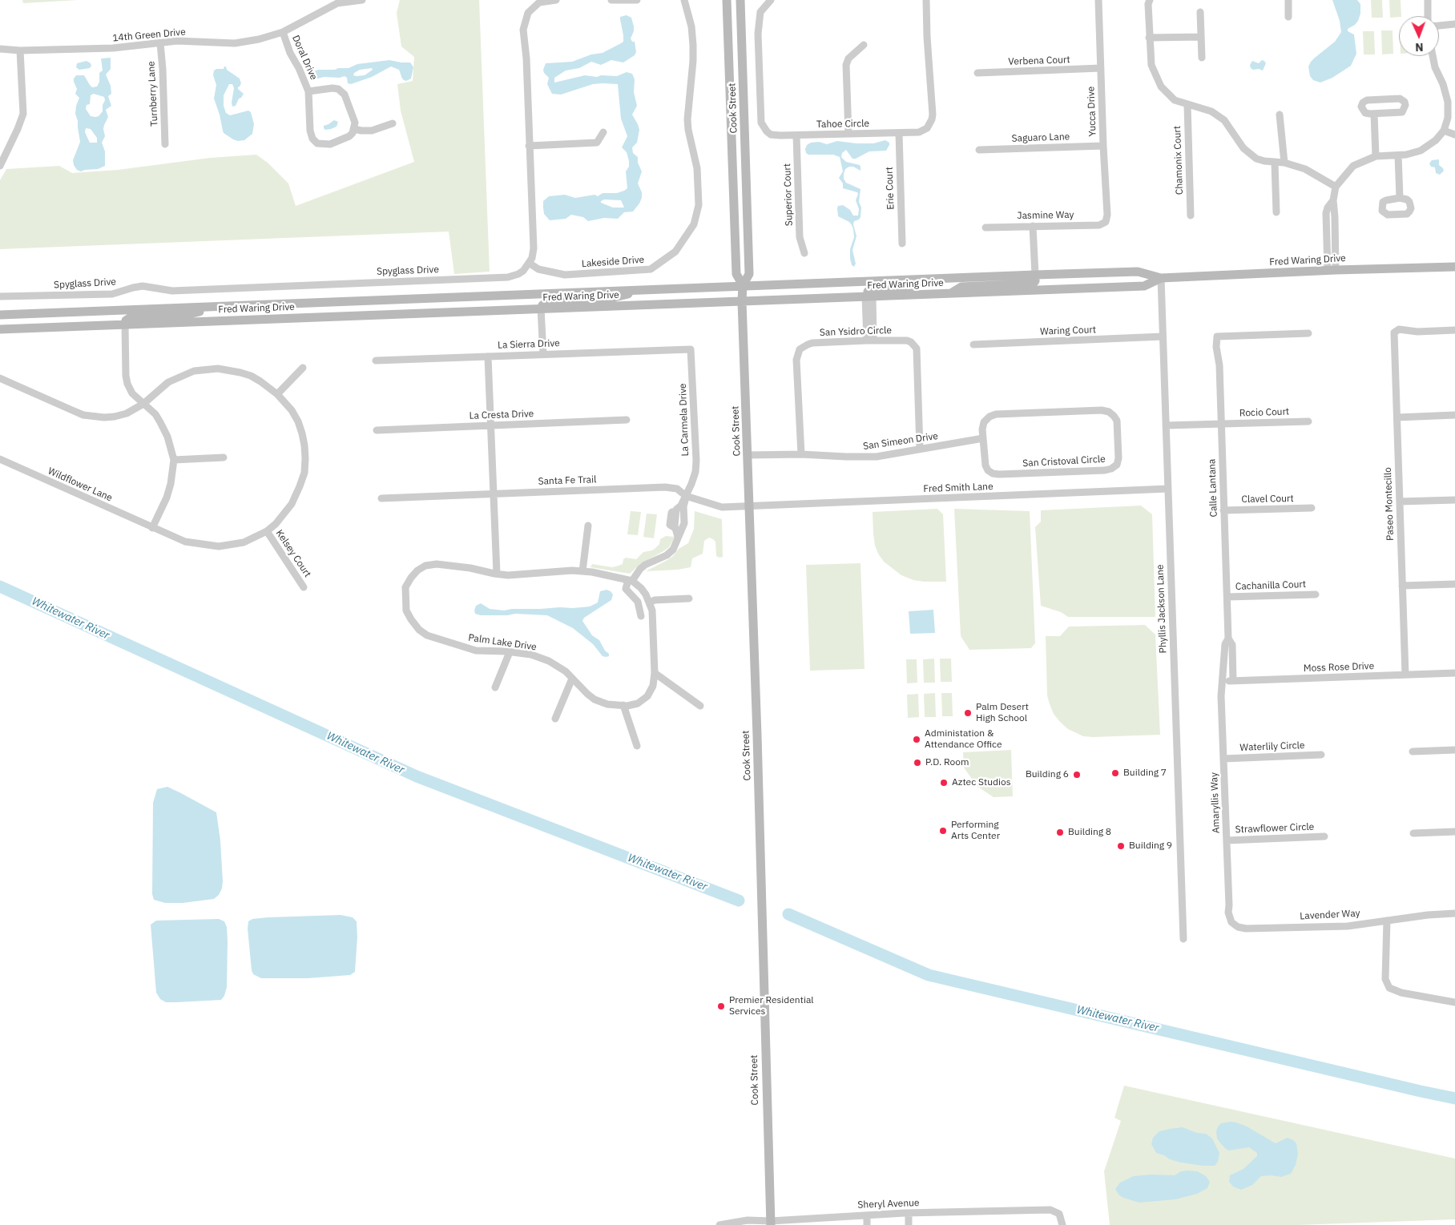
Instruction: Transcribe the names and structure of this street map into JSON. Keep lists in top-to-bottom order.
{
  "streets": {
    "main road": ["Cook Street", "Fred Waring Drive"],
    "street": [
      "14th Green Drive",
      "Doral Drive",
      "Verbena Court",
      "Turnberry Lane",
      "Yucca Drive",
      "Tahoe Circle",
      "Saguaro Lane",
      "Chamonix Court",
      "Erie Court",
      "Superior Court",
      "Jasmine Way",
      "Lakeside Drive",
      "Spyglass Drive",
      "Waring Court",
      "San Ysidro Circle",
      "La Sierra Drive",
      "Rocio Court",
      "La Cresta Drive",
      "La Carmela Drive",
      "San Simeon Drive",
      "San Cristoval Circle",
      "Santa Fe Trail",
      "Wildflower Lane",
      "Fred Smith Lane",
      "Calle Lantana",
      "Clavel Court",
      "Paseo Montecillo",
      "Kelsey Court",
      "Cachanilla Court",
      "Phyllis Jackson Lane",
      "Palm Lake Drive",
      "Moss Rose Drive",
      "Waterlily Circle",
      "Amaryllis Way",
      "Strawflower Circle",
      "Lavender Way",
      "Sheryl Avenue"
    ]
  },
  "crossings": [
    ["14th Green Drive", "Doral Drive"],
    ["14th Green Drive", "Turnberry Lane"],
    ["Verbena Court", "Yucca Drive"],
    ["Cook Street", "Fred Waring Drive"],
    ["Cook Street", "San Simeon Drive"],
    ["Cook Street", "Santa Fe Trail"],
    ["Cook Street", "Fred Smith Lane"],
    ["Cook Street", "Sheryl Avenue"],
    ["Yucca Drive", "Saguaro Lane"],
    ["Yucca Drive", "Jasmine Way"],
    ["Tahoe Circle", "Erie Court"],
    ["Tahoe Circle", "Superior Court"],
    ["Fred Waring Drive", "Phyllis Jackson Lane"],
    ["Lakeside Drive", "Spyglass Drive"],
    ["Waring Court", "Phyllis Jackson Lane"],
    ["San Ysidro Circle", "San Simeon Drive"],
    ["La Sierra Drive", "La Carmela Drive"],
    ["Rocio Court", "Calle Lantana"],
    ["Rocio Court", "Phyllis Jackson Lane"],
    ["La Carmela Drive", "Santa Fe Trail"],
    ["La Carmela Drive", "Palm Lake Drive"],
    ["San Simeon Drive", "San Cristoval Circle"],
    ["Santa Fe Trail", "Fred Smith Lane"],
    ["Wildflower Lane", "Kelsey Court"],
    ["Fred Smith Lane", "Phyllis Jackson Lane"],
    ["Calle Lantana", "Clavel Court"],
    ["Calle Lantana", "Cachanilla Court"],
    ["Calle Lantana", "Moss Rose Drive"],
    ["Calle Lantana", "Amaryllis Way"],
    ["Paseo Montecillo", "Moss Rose Drive"],
    ["Moss Rose Drive", "Amaryllis Way"],
    ["Waterlily Circle", "Amaryllis Way"],
    ["Amaryllis Way", "Strawflower Circle"],
    ["Amaryllis Way", "Lavender Way"]
  ],
  "water": ["Whitewater River"],
  "places": [
    "Palm Desert High School",
    "Administation & Attendance Office",
    "P.D. Room",
    "Building 7",
    "Building 6",
    "Aztec Studios",
    "Performing Arts Center",
    "Building 8",
    "Building 9",
    "Premier Residential Services"
  ],
  "north": "bottom"
}
